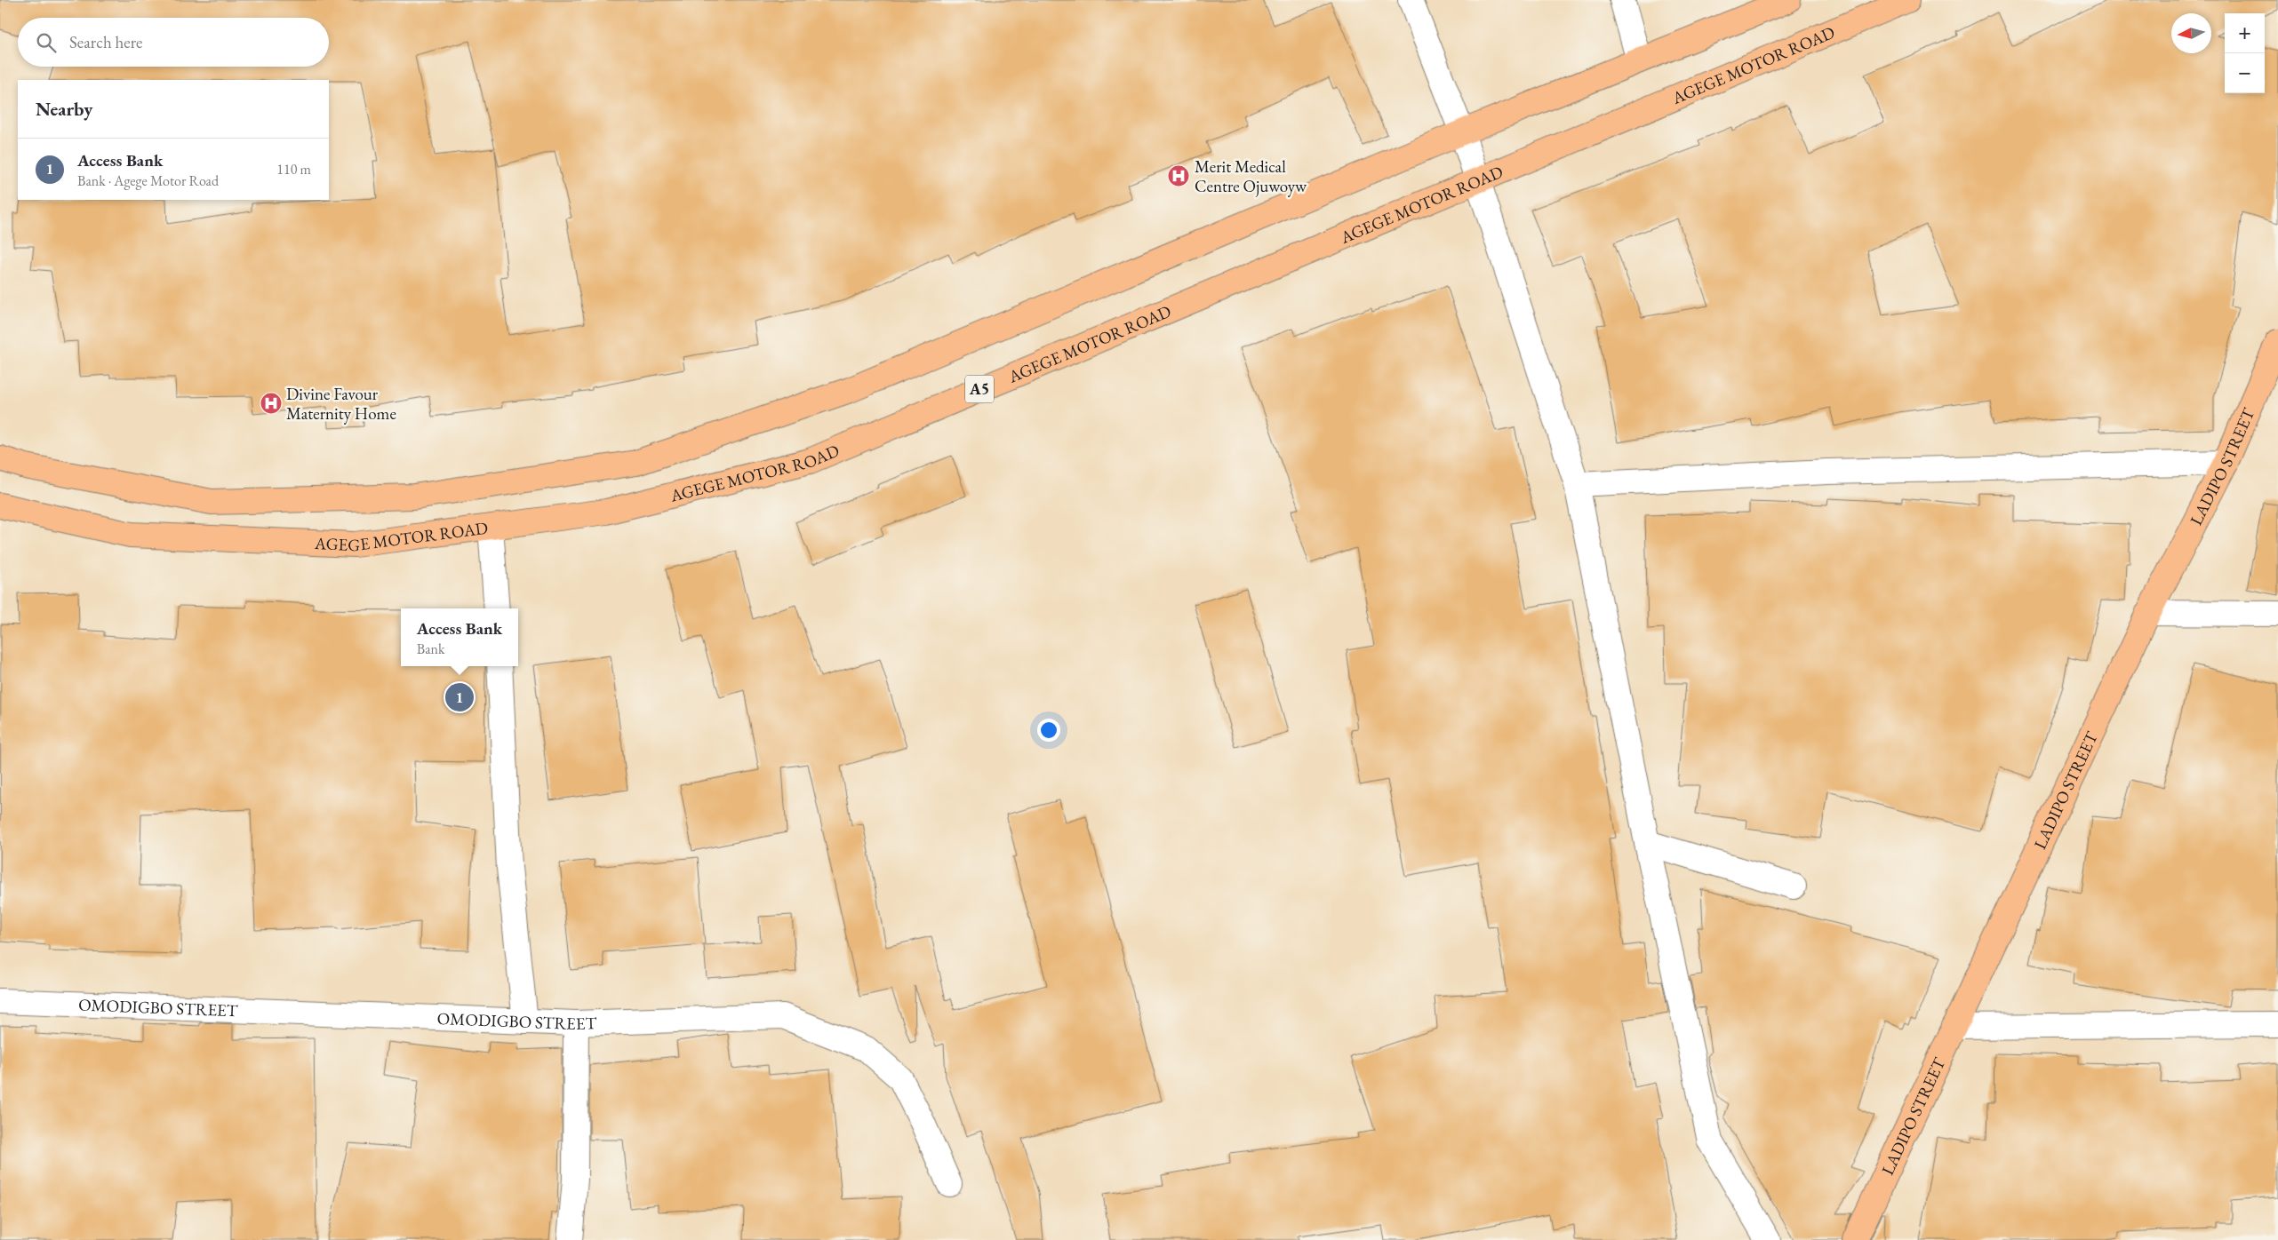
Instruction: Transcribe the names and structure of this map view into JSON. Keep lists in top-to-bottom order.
{
  "streets": {
    "main road": ["AGEGE MOTOR ROAD", "A5", "LADIPO STREET"],
    "street": ["OMODIGBO STREET"]
  },
  "places": {
    "hospital": ["Merit Medical Centre Ojuwoyw", "Divine Favour Maternity Home"]
  },
  "north": "left",
  "page": {
    "map_buttons": ["+", "−"],
    "search": "Search here",
    "heading": "Nearby",
    "list": [
      {
        "mark": "1",
        "name": "Access Bank",
        "note": "Bank · Agege Motor Road",
        "value": "110 m"
      }
    ],
    "popup": ["Access Bank", "Bank"],
    "pins": "1"
  }
}
